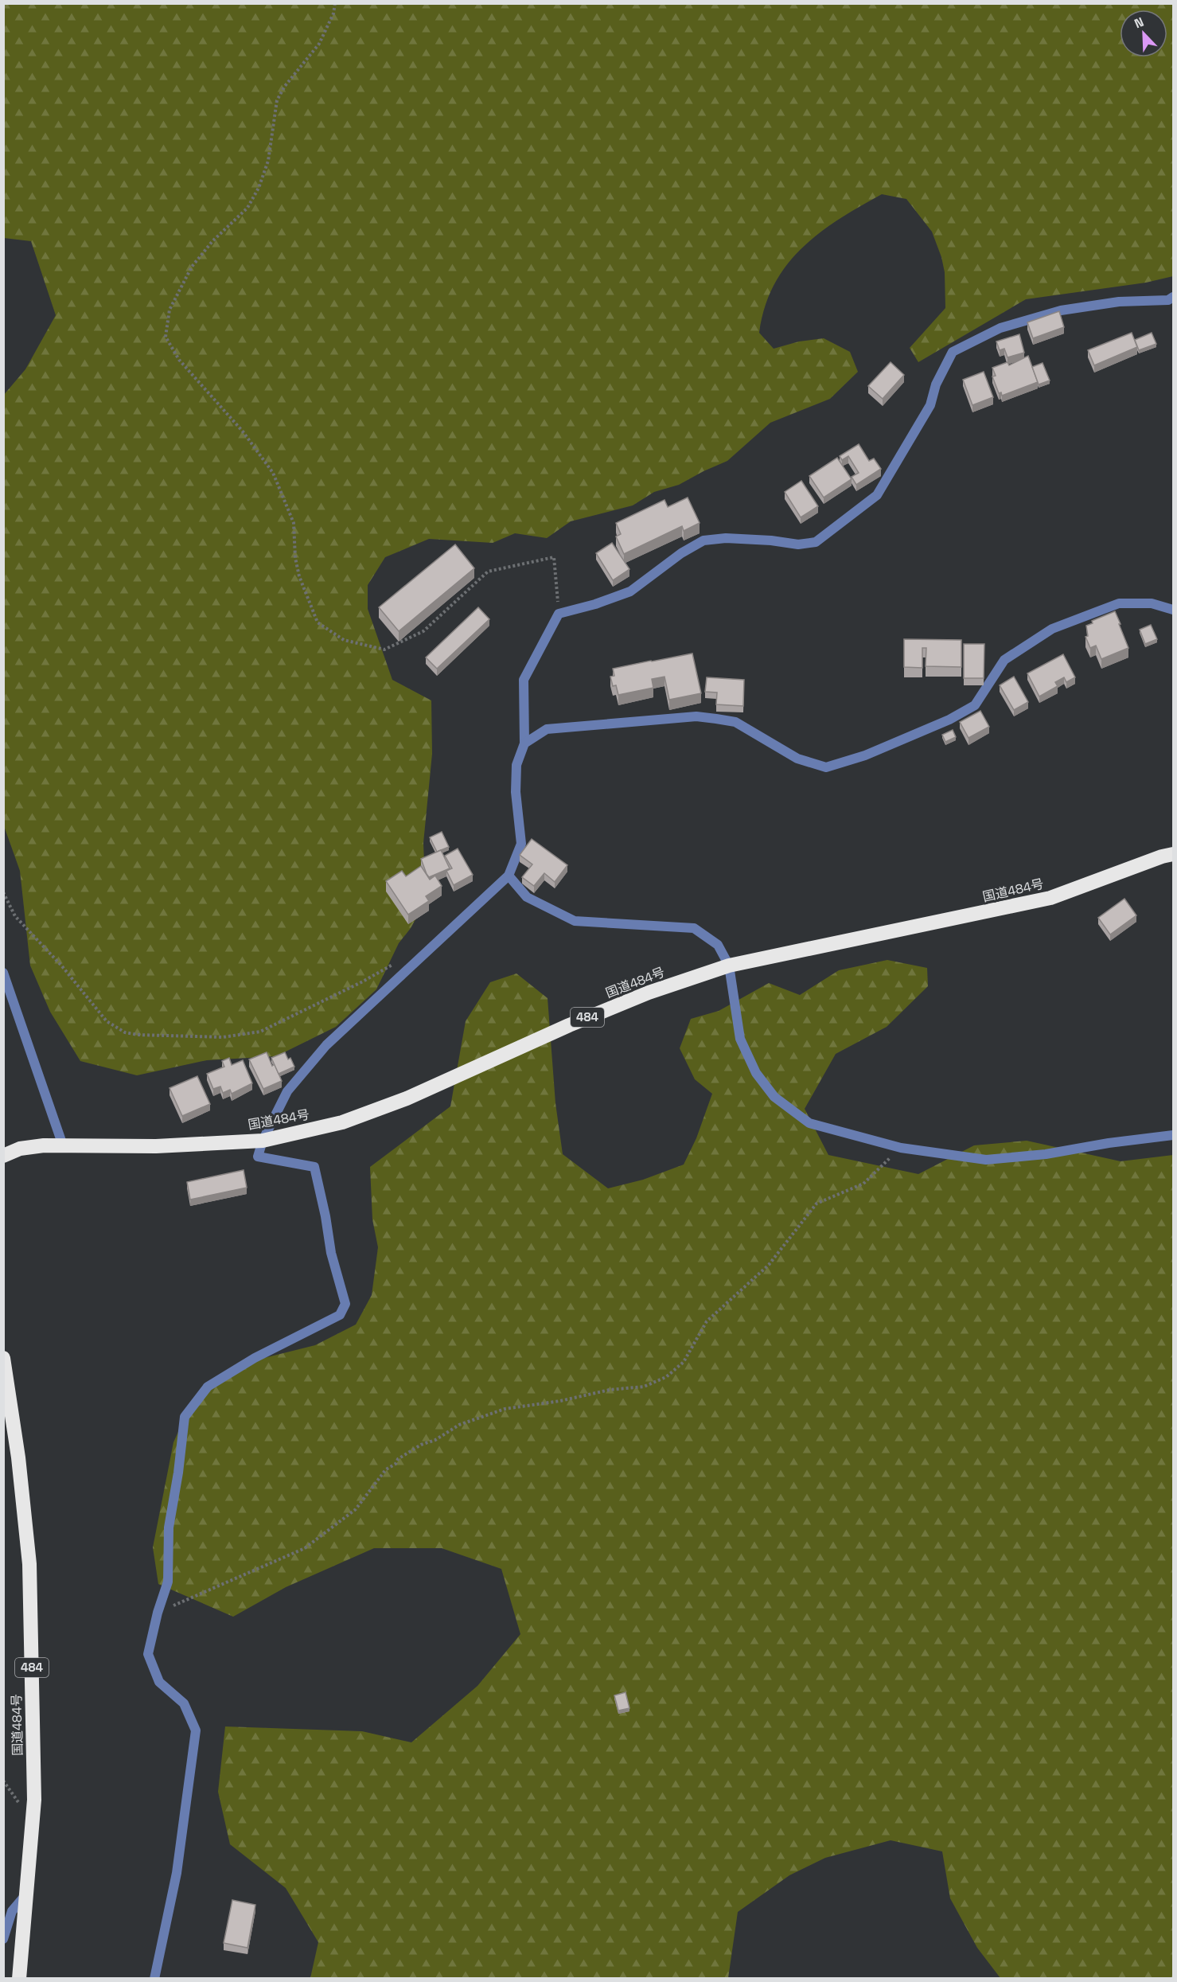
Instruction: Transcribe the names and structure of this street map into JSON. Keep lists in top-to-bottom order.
{
  "streets": {
    "highway": ["国道484号", "484"]
  },
  "north": "top left"
}
